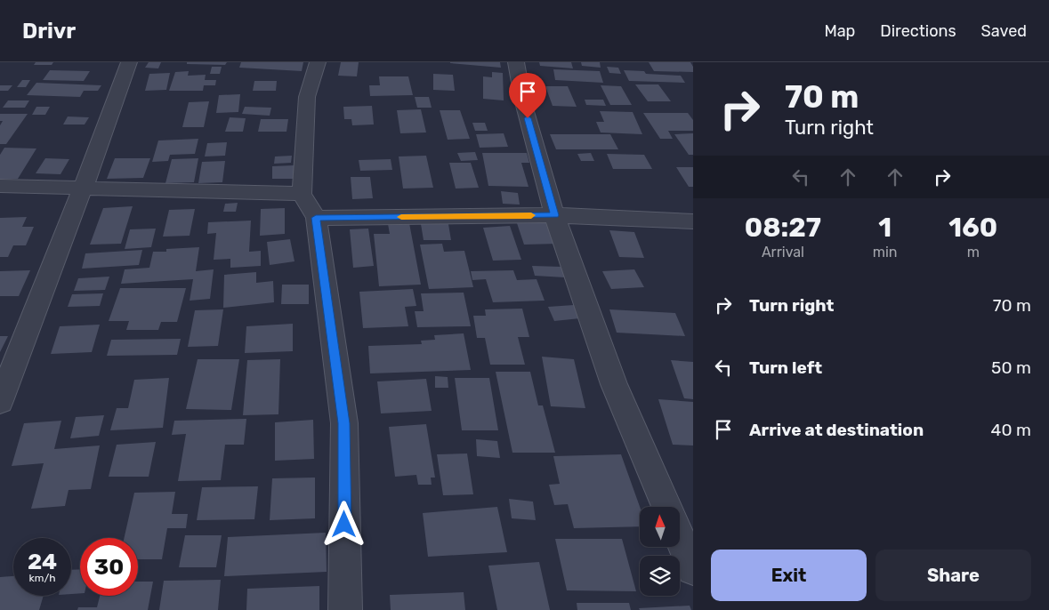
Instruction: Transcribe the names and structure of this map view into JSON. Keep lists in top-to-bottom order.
{
  "north": "top",
  "page": {
    "header": "Drivr",
    "nav": ["Map", "Directions", "Saved"],
    "turn": ["70 m", "Turn right"],
    "eta": [
      "08:27",
      "Arrival",
      "1",
      "min",
      "160",
      "m"
    ],
    "list": [
      {
        "name": "Turn right",
        "value": "70 m"
      },
      {
        "name": "Turn left",
        "value": "50 m"
      },
      {
        "name": "Arrive at destination",
        "value": "40 m"
      }
    ],
    "speed": "24 km/h",
    "limit": "30",
    "buttons": ["Exit", "Share"]
  }
}
